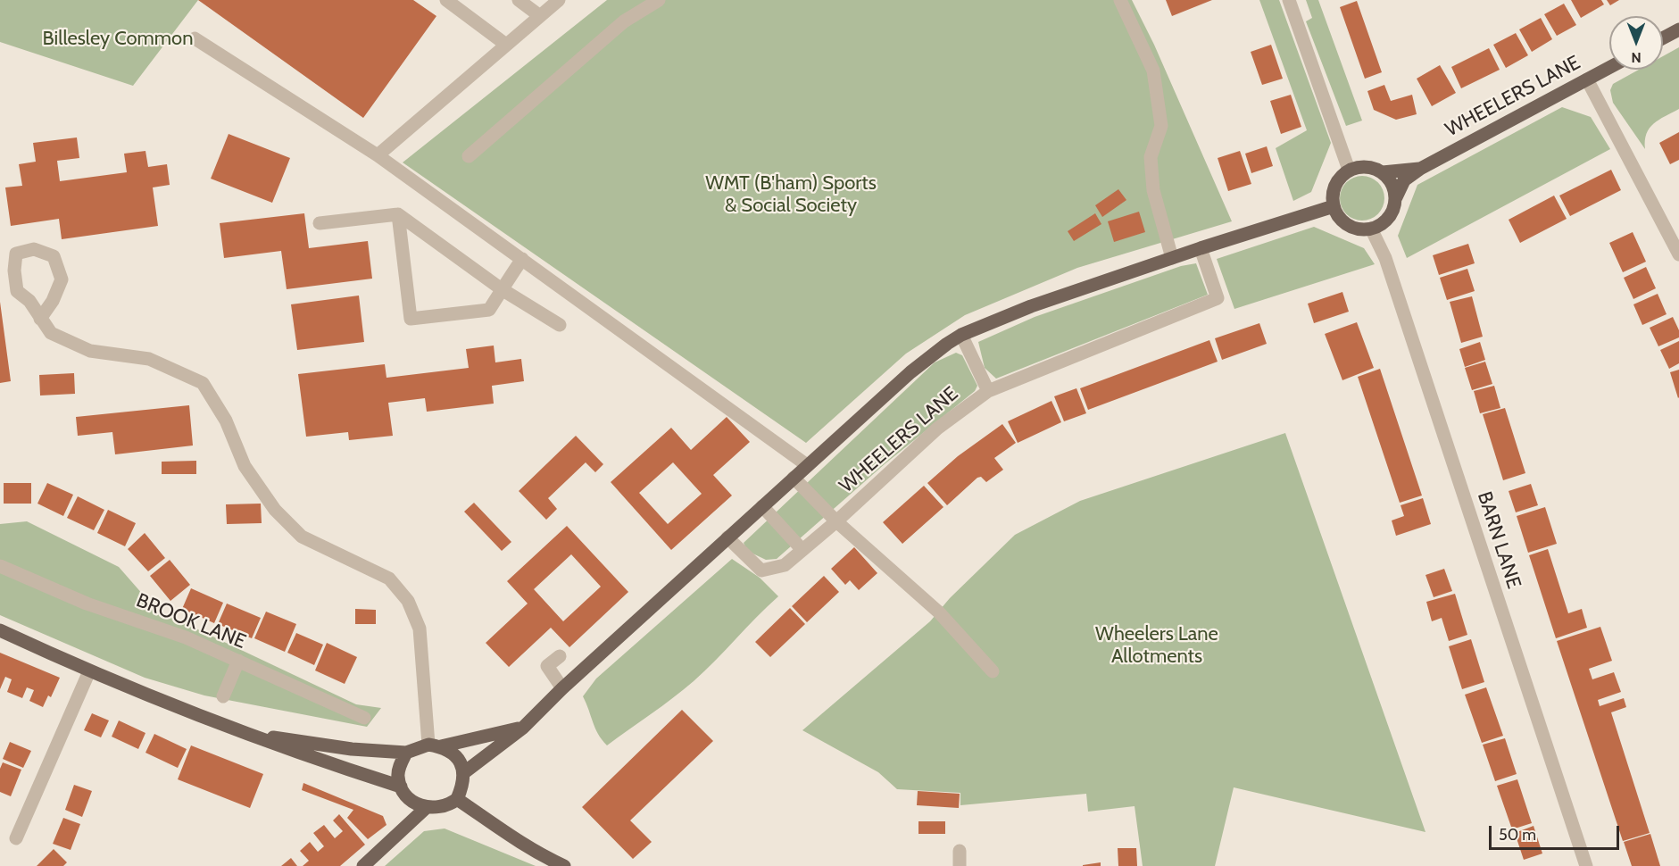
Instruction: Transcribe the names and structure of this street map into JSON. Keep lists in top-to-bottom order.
{
  "streets": {
    "main road": ["WHEELERS LANE"],
    "street": ["BARN LANE", "BROOK LANE"]
  },
  "crossings": [
    ["WHEELERS LANE", "BARN LANE"]
  ],
  "parks": ["Billesley Common", "WMT (B'ham) Sports & Social Society", "Wheelers Lane Allotments"],
  "scale_bar": "50 m",
  "north": "bottom"
}
